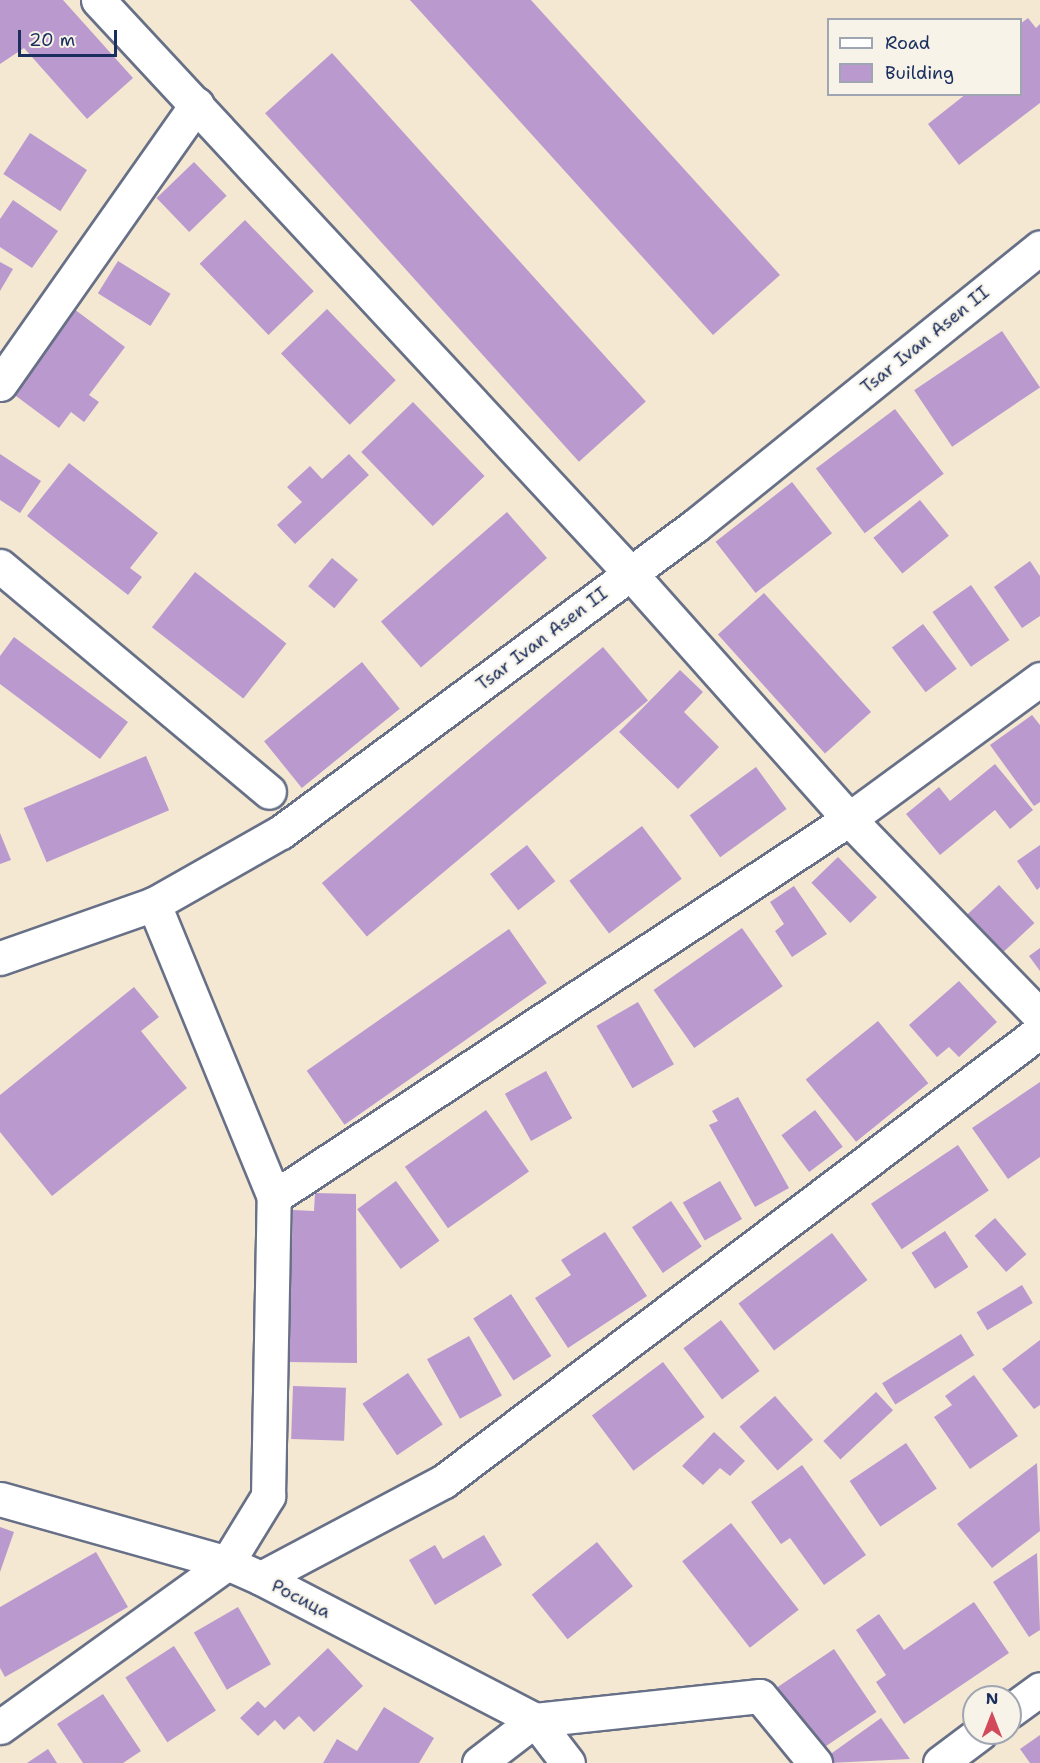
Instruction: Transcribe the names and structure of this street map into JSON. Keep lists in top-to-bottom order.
{
  "streets": {
    "street": ["Tsar Ivan Asen II", "Росица"]
  },
  "legend": ["Road", "Building"],
  "scale_bar": "20 m",
  "north": "top"
}
